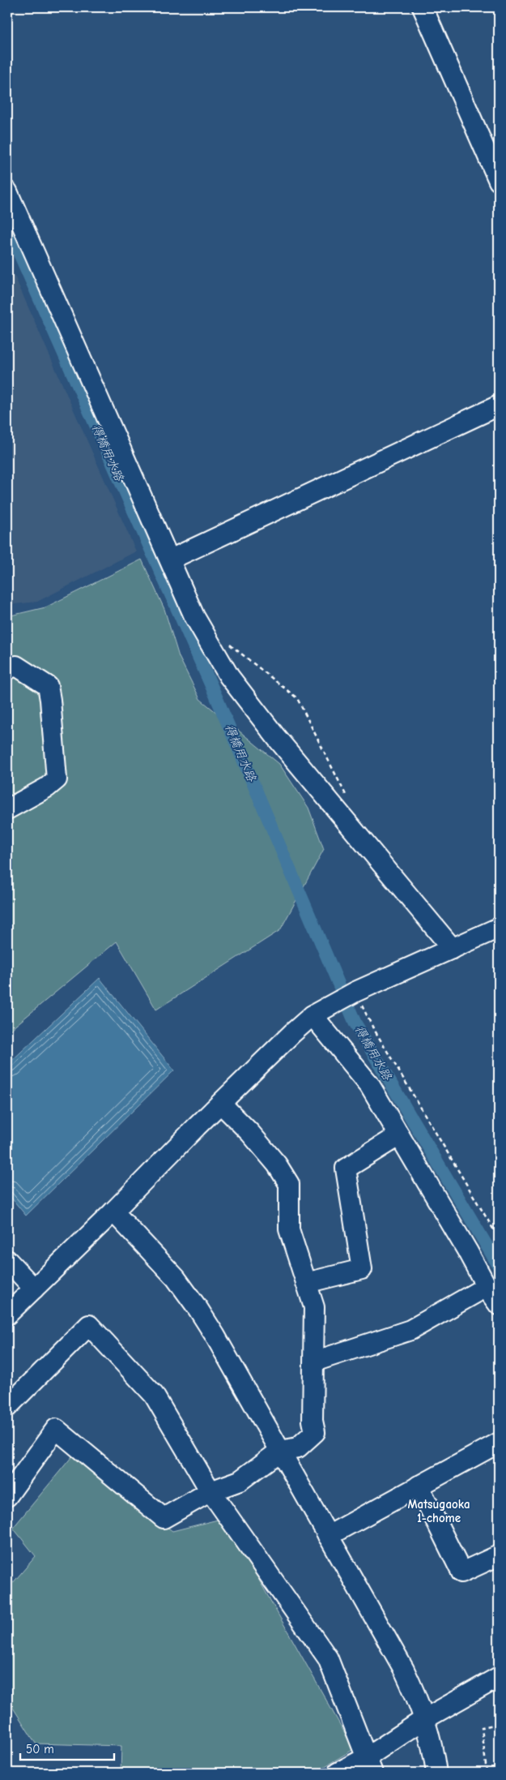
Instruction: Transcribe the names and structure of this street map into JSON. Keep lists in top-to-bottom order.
{
  "districts": ["Matsugaoka 1-chome"],
  "water": ["得橋用水路"],
  "scale_bar": "50 m"
}
